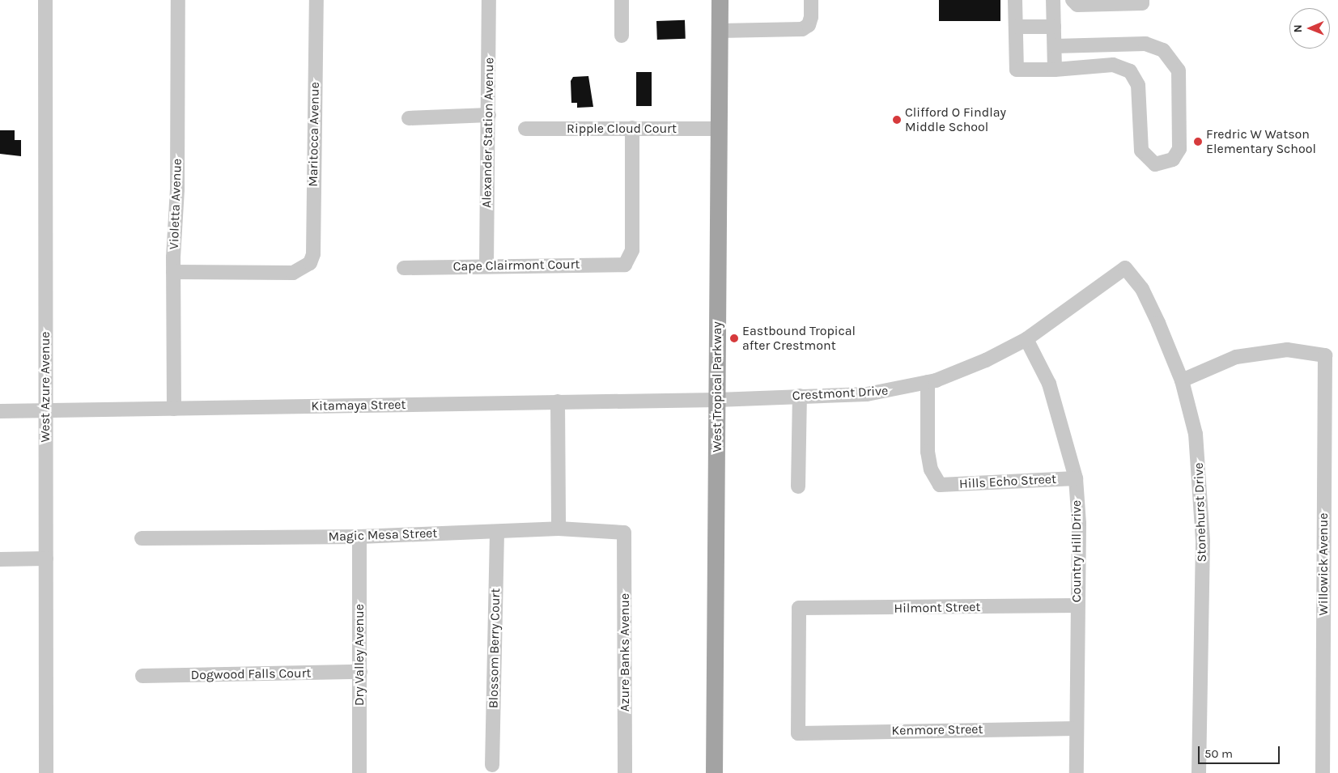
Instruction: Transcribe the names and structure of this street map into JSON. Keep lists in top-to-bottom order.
{
  "streets": {
    "main road": ["West Tropical Parkway"],
    "street": [
      "Ripple Cloud Court",
      "Alexander Station Avenue",
      "Maritocca Avenue",
      "Violetta Avenue",
      "Cape Clairmont Court",
      "West Azure Avenue",
      "Crestmont Drive",
      "Kitamaya Street",
      "Hills Echo Street",
      "Stonehurst Drive",
      "Magic Mesa Street",
      "Country Hill Drive",
      "Willowick Avenue",
      "Hilmont Street",
      "Blossom Berry Court",
      "Azure Banks Avenue",
      "Dry Valley Avenue",
      "Dogwood Falls Court",
      "Kenmore Street"
    ]
  },
  "crossings": [
    ["Ripple Cloud Court", "Cape Clairmont Court"],
    ["Ripple Cloud Court", "West Tropical Parkway"],
    ["Alexander Station Avenue", "Cape Clairmont Court"],
    ["Maritocca Avenue", "Violetta Avenue"],
    ["Violetta Avenue", "Kitamaya Street"],
    ["West Azure Avenue", "Kitamaya Street"],
    ["West Tropical Parkway", "Crestmont Drive"],
    ["West Tropical Parkway", "Kitamaya Street"],
    ["Crestmont Drive", "Kitamaya Street"],
    ["Crestmont Drive", "Hills Echo Street"],
    ["Crestmont Drive", "Stonehurst Drive"],
    ["Crestmont Drive", "Country Hill Drive"],
    ["Hills Echo Street", "Country Hill Drive"],
    ["Stonehurst Drive", "Willowick Avenue"],
    ["Magic Mesa Street", "Blossom Berry Court"],
    ["Magic Mesa Street", "Azure Banks Avenue"],
    ["Magic Mesa Street", "Dry Valley Avenue"],
    ["Country Hill Drive", "Hilmont Street"],
    ["Country Hill Drive", "Kenmore Street"],
    ["Hilmont Street", "Kenmore Street"],
    ["Dry Valley Avenue", "Dogwood Falls Court"]
  ],
  "places": ["Clifford O Findlay Middle School", "Fredric W Watson Elementary School", "Eastbound Tropical after Crestmont"],
  "scale_bar": "50 m",
  "north": "left"
}
